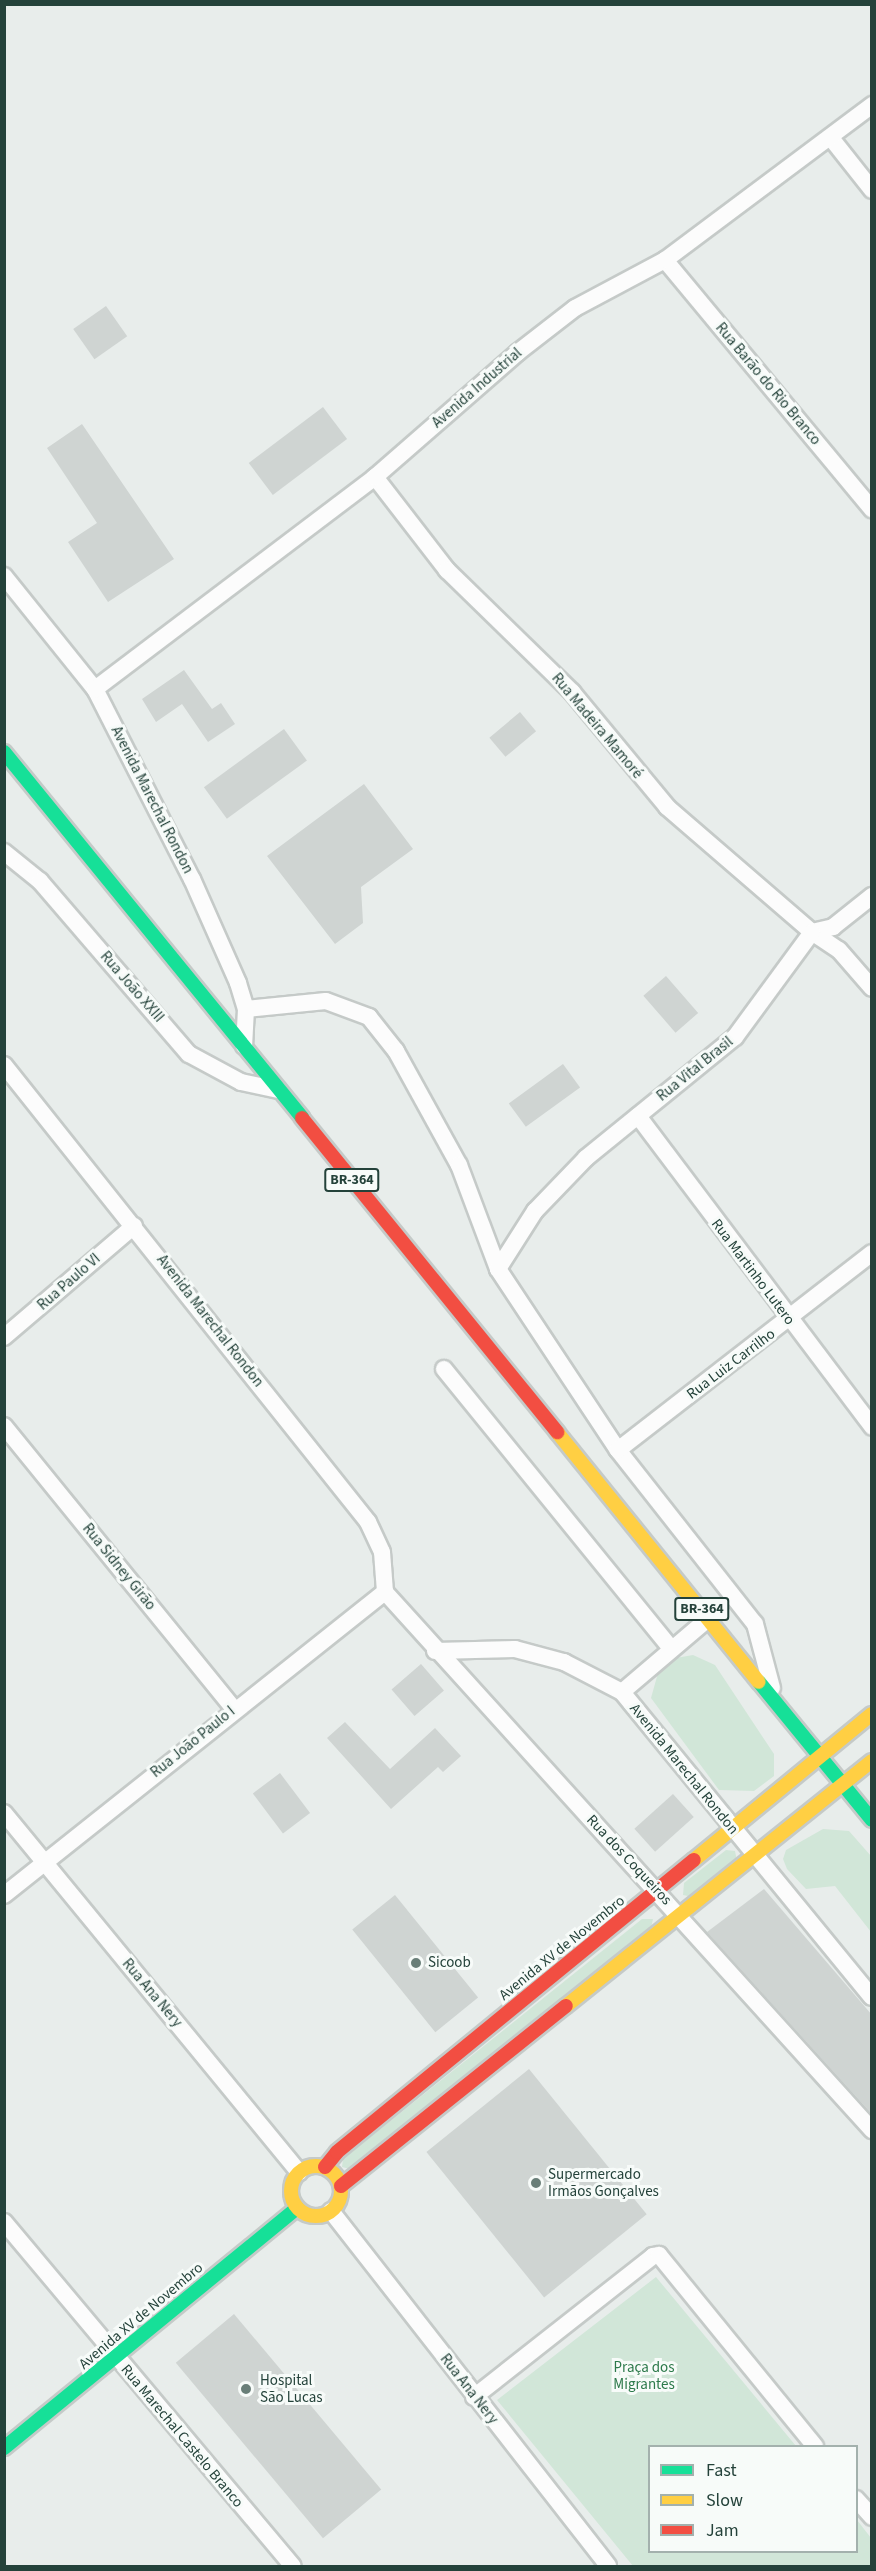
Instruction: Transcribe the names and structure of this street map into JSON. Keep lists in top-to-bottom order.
{
  "streets": {
    "main road": ["BR-364", "Avenida XV de Novembro"],
    "street": [
      "Rua Barão do Rio Branco",
      "Avenida Industrial",
      "Rua Madeira Mamoré",
      "Avenida Marechal Rondon",
      "Rua João XXIII",
      "Rua Vital Brasil",
      "Rua Martinho Lutero",
      "Rua Paulo VI",
      "Rua Luiz Carrilho",
      "Rua Sidney Girão",
      "Rua João Paulo I",
      "Rua dos Coqueiros",
      "Rua Ana Nery",
      "Rua Marechal Castelo Branco"
    ]
  },
  "crossings": [
    ["Rua Barão do Rio Branco", "Avenida Industrial"],
    ["Avenida Industrial", "Rua Madeira Mamoré"],
    ["Avenida Industrial", "Avenida Marechal Rondon"],
    ["Rua Madeira Mamoré", "Rua Vital Brasil"],
    ["Avenida Marechal Rondon", "BR-364"],
    ["Avenida Marechal Rondon", "Rua Paulo VI"],
    ["Avenida Marechal Rondon", "Rua João Paulo I"],
    ["Avenida Marechal Rondon", "Rua dos Coqueiros"],
    ["Avenida Marechal Rondon", "Avenida XV de Novembro"],
    ["Rua João XXIII", "BR-364"],
    ["Rua Vital Brasil", "Rua Martinho Lutero"],
    ["BR-364", "Avenida XV de Novembro"],
    ["Rua Martinho Lutero", "Rua Luiz Carrilho"],
    ["Rua Sidney Girão", "Rua João Paulo I"],
    ["Rua João Paulo I", "Rua dos Coqueiros"],
    ["Rua João Paulo I", "Rua Ana Nery"],
    ["Rua dos Coqueiros", "Avenida XV de Novembro"],
    ["Avenida XV de Novembro", "Rua Ana Nery"],
    ["Avenida XV de Novembro", "Rua Marechal Castelo Branco"]
  ],
  "parks": ["Praça dos Migrantes"],
  "places": ["Sicoob", "Supermercado Irmãos Gonçalves", "Hospital São Lucas"],
  "legend": ["Fast", "Slow", "Jam"]
}
